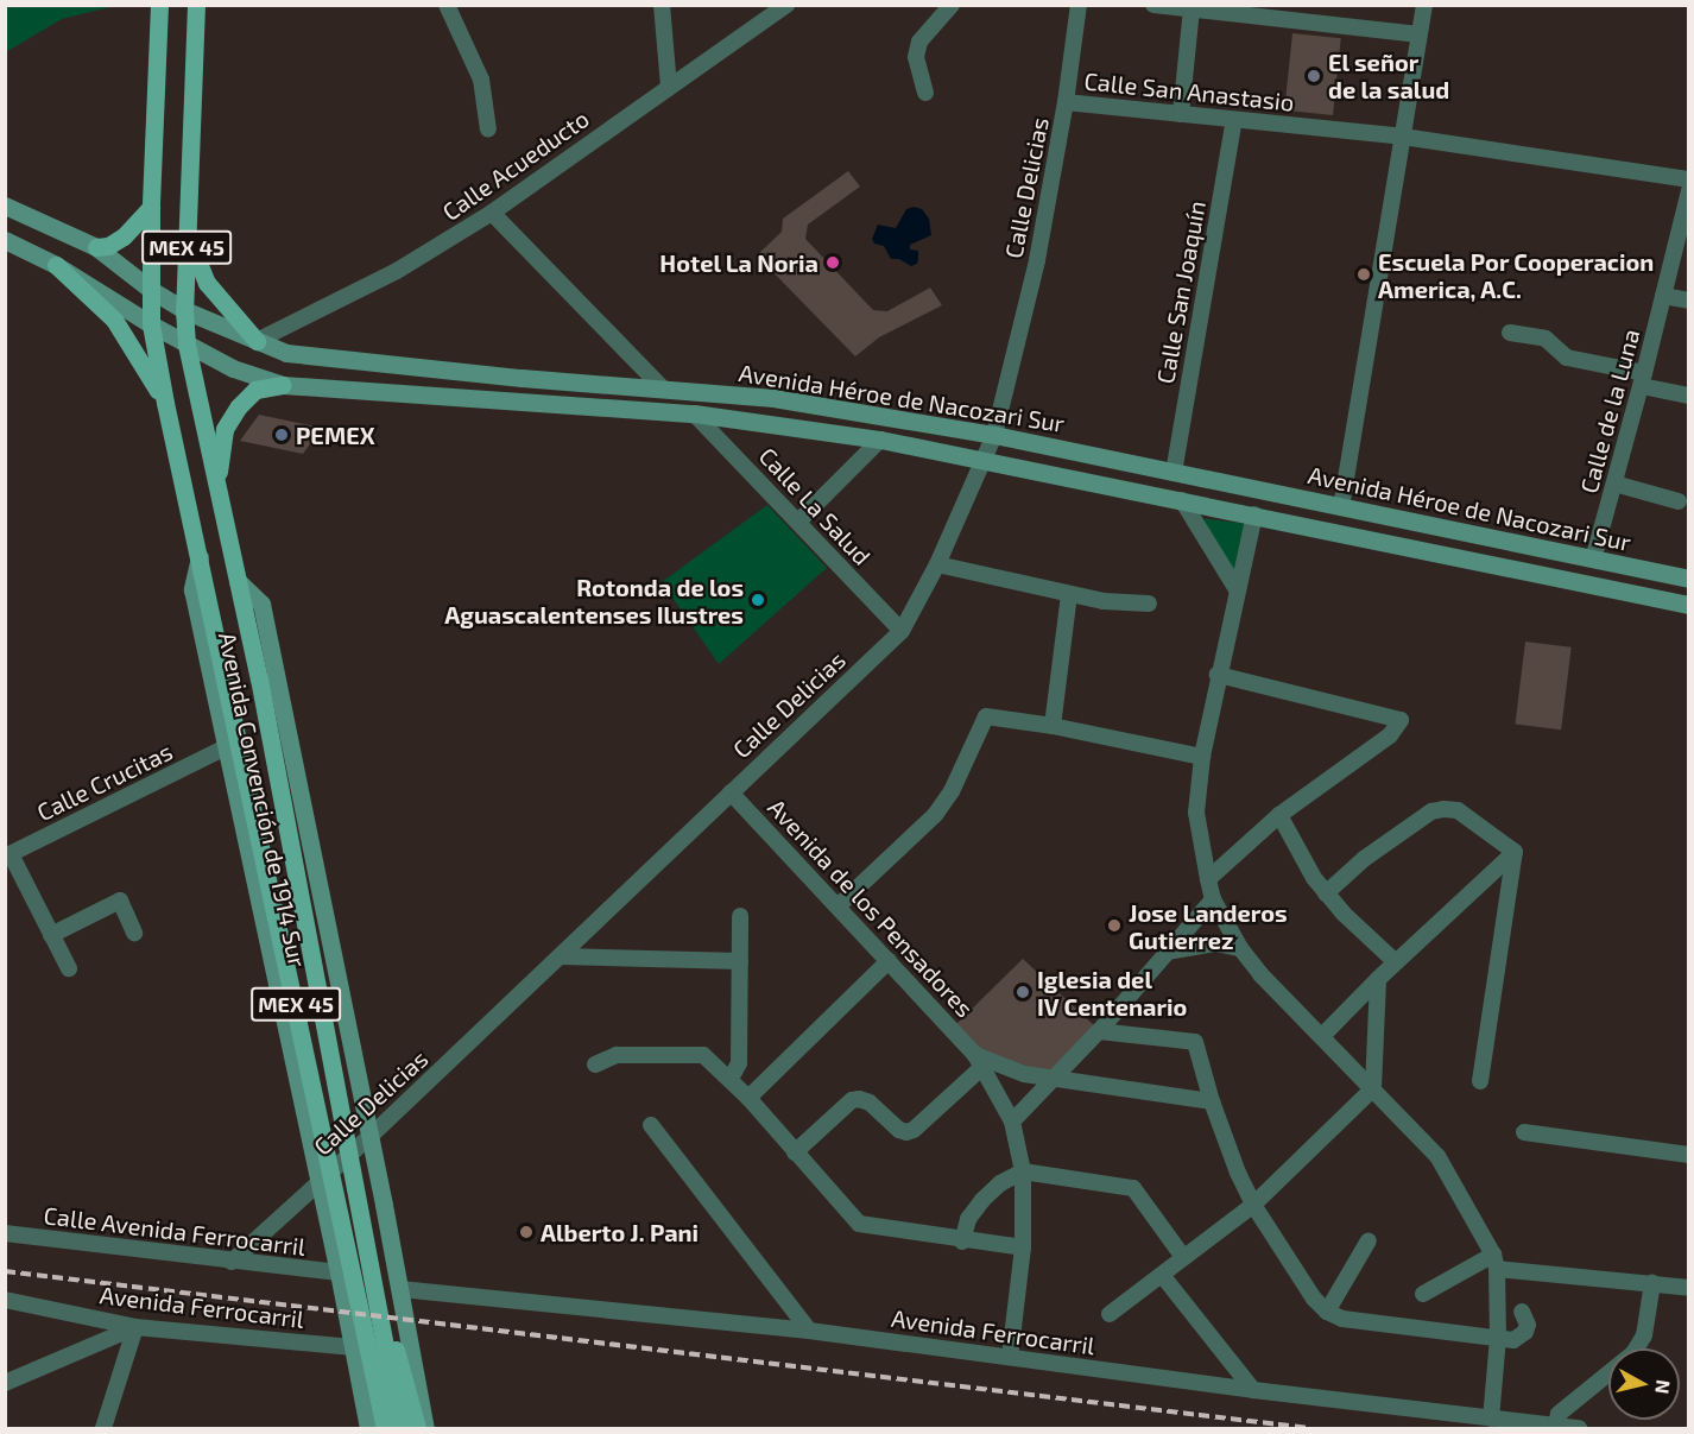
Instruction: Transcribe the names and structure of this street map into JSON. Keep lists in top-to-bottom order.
{
  "streets": {
    "main road": ["MEX 45", "Avenida Héroe de Nacozari Sur", "Avenida Convención de 1914 Sur"],
    "street": [
      "Calle San Anastasio",
      "Calle Acueducto",
      "Calle Delicias",
      "Calle San Joaquín",
      "Calle de la Luna",
      "Calle La Salud",
      "Calle Crucitas",
      "Avenida de los Pensadores",
      "Calle Avenida Ferrocarril",
      "Avenida Ferrocarril"
    ]
  },
  "crossings": [
    ["Calle San Anastasio", "Calle Delicias"],
    ["Calle San Anastasio", "Calle San Joaquín"],
    ["Calle Acueducto", "Avenida Héroe de Nacozari Sur"],
    ["Calle Delicias", "Avenida Héroe de Nacozari Sur"],
    ["Calle Delicias", "Calle La Salud"],
    ["Calle Delicias", "Avenida Convención de 1914 Sur"],
    ["Calle Delicias", "Avenida de los Pensadores"],
    ["Calle Delicias", "Calle Avenida Ferrocarril"],
    ["Calle San Joaquín", "Avenida Héroe de Nacozari Sur"],
    ["Avenida Héroe de Nacozari Sur", "Calle de la Luna"],
    ["Avenida Héroe de Nacozari Sur", "Calle La Salud"],
    ["Avenida Héroe de Nacozari Sur", "Avenida Convención de 1914 Sur"],
    ["Calle Crucitas", "Avenida Convención de 1914 Sur"],
    ["Avenida Convención de 1914 Sur", "Calle Avenida Ferrocarril"],
    ["Avenida Convención de 1914 Sur", "Avenida Ferrocarril"],
    ["Avenida de los Pensadores", "Avenida Ferrocarril"]
  ],
  "places": [
    "El señor de la salud",
    "Hotel La Noria",
    "Escuela Por Cooperacion America, A.C.",
    "PEMEX",
    "Rotonda de los Aguascalentenses Ilustres",
    "Jose Landeros Gutierrez",
    "Iglesia del IV Centenario",
    "Alberto J. Pani"
  ],
  "north": "right"
}
